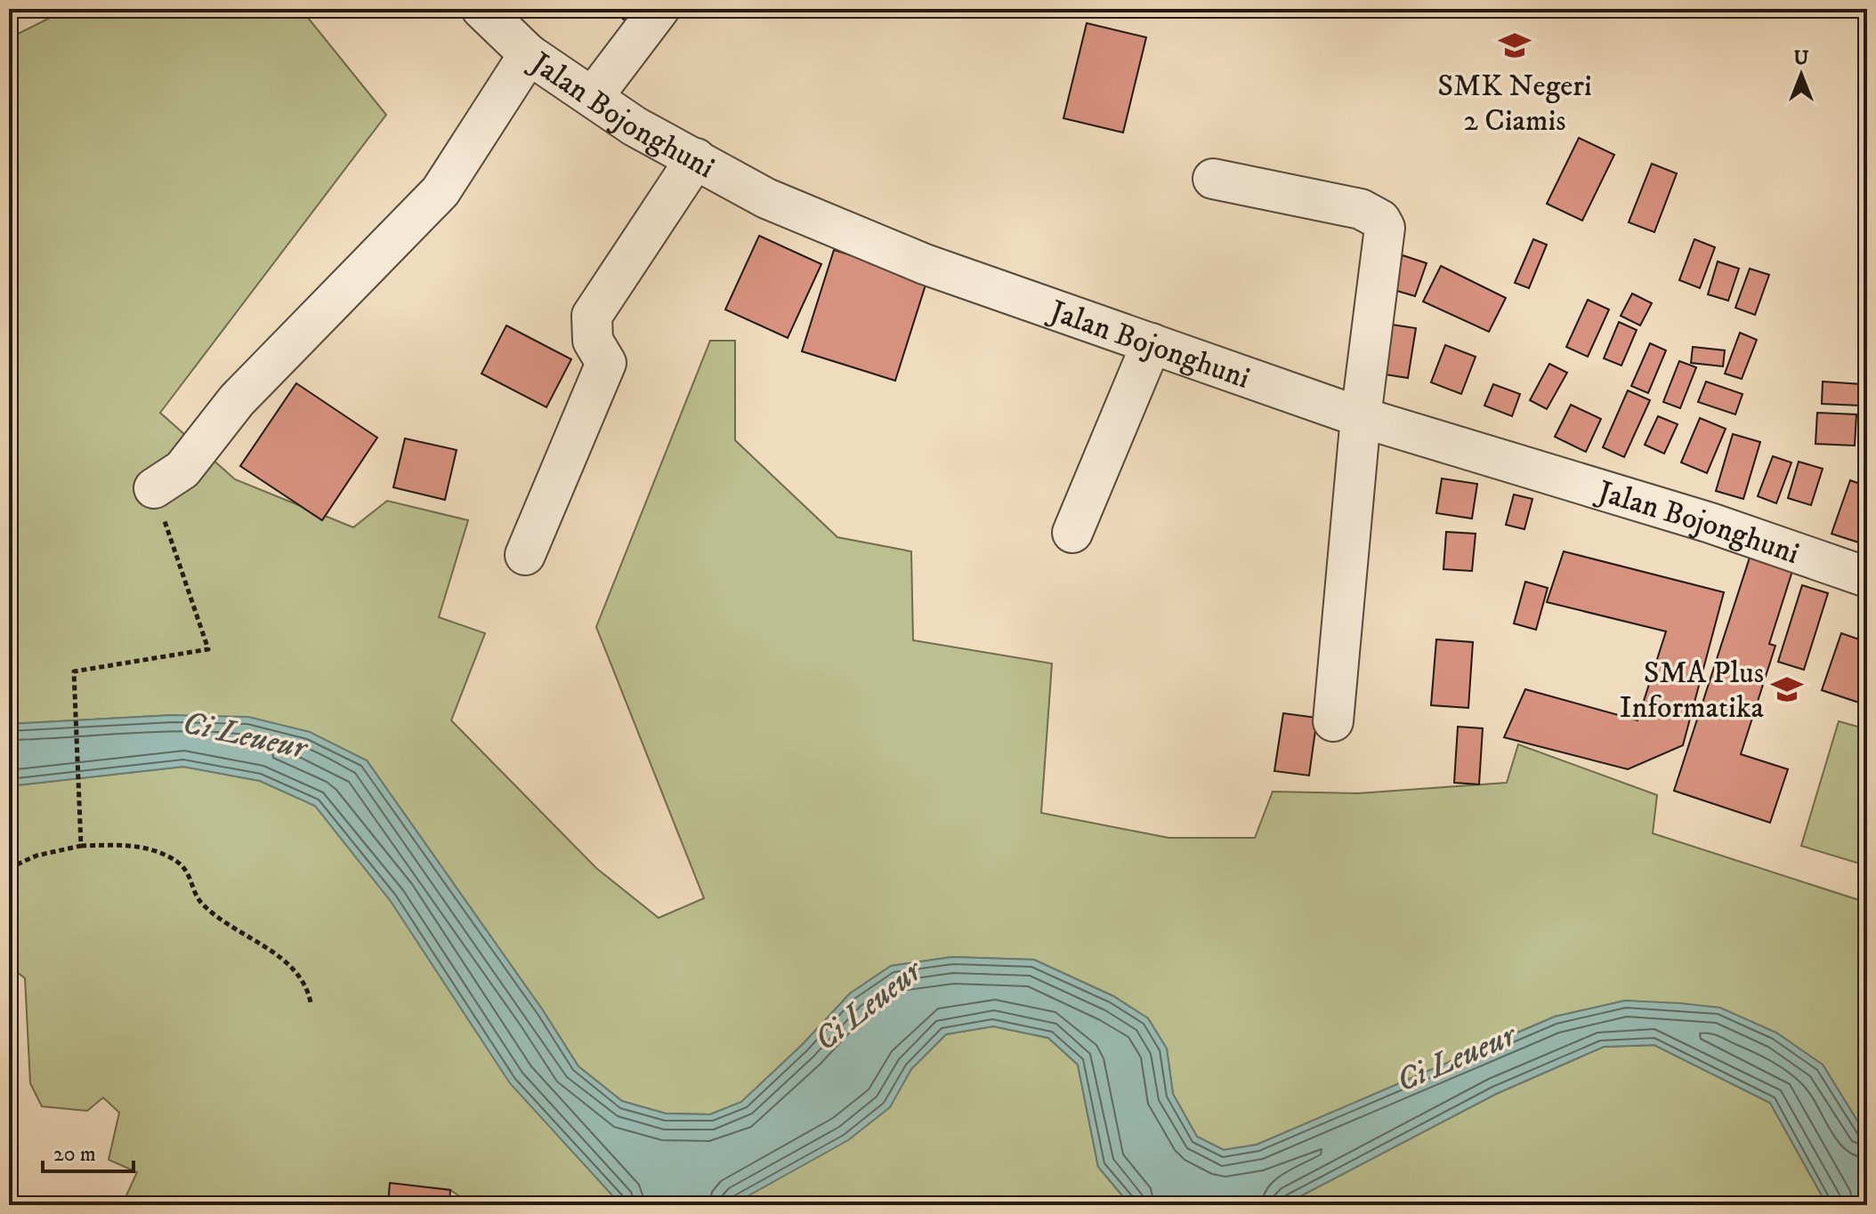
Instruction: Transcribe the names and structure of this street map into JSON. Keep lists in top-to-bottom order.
{
  "streets": {
    "street": ["Jalan Bojonghuni"]
  },
  "water": ["Ci Leueur"],
  "places": {
    "school or university": ["SMK Negeri 2 Ciamis", "SMA Plus Informatika"]
  },
  "scale_bar": "20 m",
  "north": "top"
}
